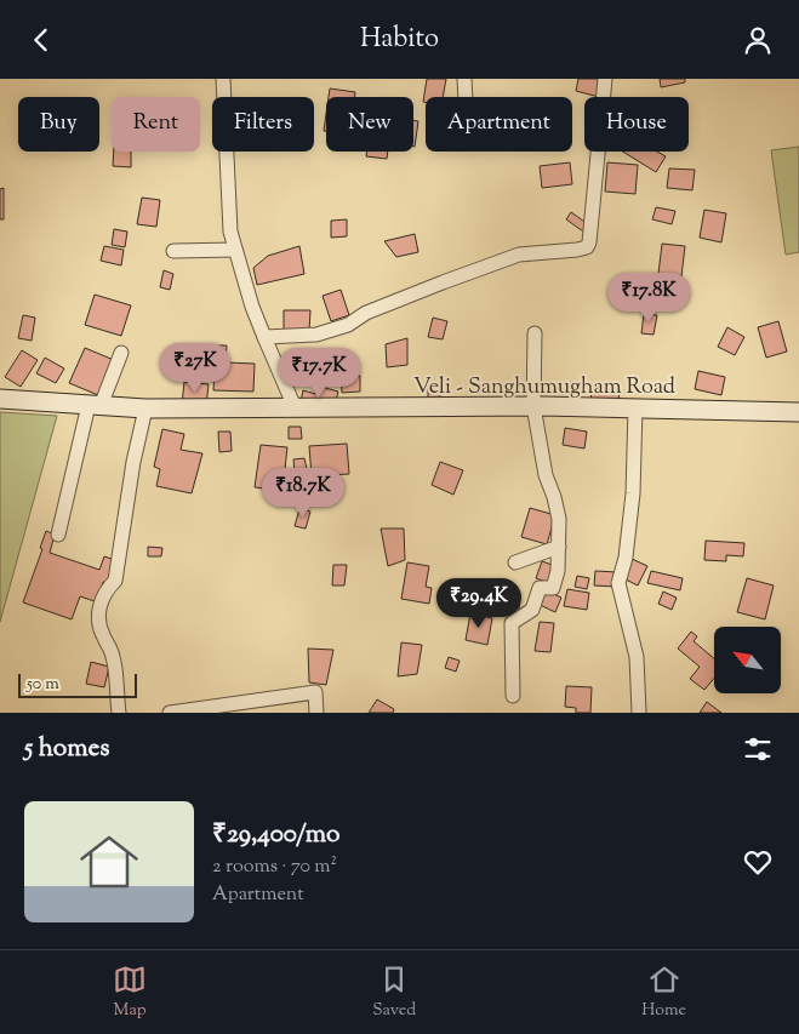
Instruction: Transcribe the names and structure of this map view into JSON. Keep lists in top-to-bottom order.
{
  "streets": {
    "main road": ["Veli - Sanghumugham Road"]
  },
  "scale_bar": "50 m",
  "north": "top left",
  "page": {
    "header": "Habito",
    "chip": [
      "Buy",
      "Rent",
      "Filters",
      "New",
      "Apartment",
      "House"
    ],
    "price": [
      "₹17.8K",
      "₹27K",
      "₹17.7K",
      "₹18.7K",
      "₹29.4K"
    ],
    "scale": "50 m",
    "heading": "5 homes",
    "list": [
      {
        "name": "₹29,400/mo",
        "note": "2 rooms · 70 m² · Apartment"
      }
    ],
    "tabs": ["Map", "Saved", "Home"]
  }
}
